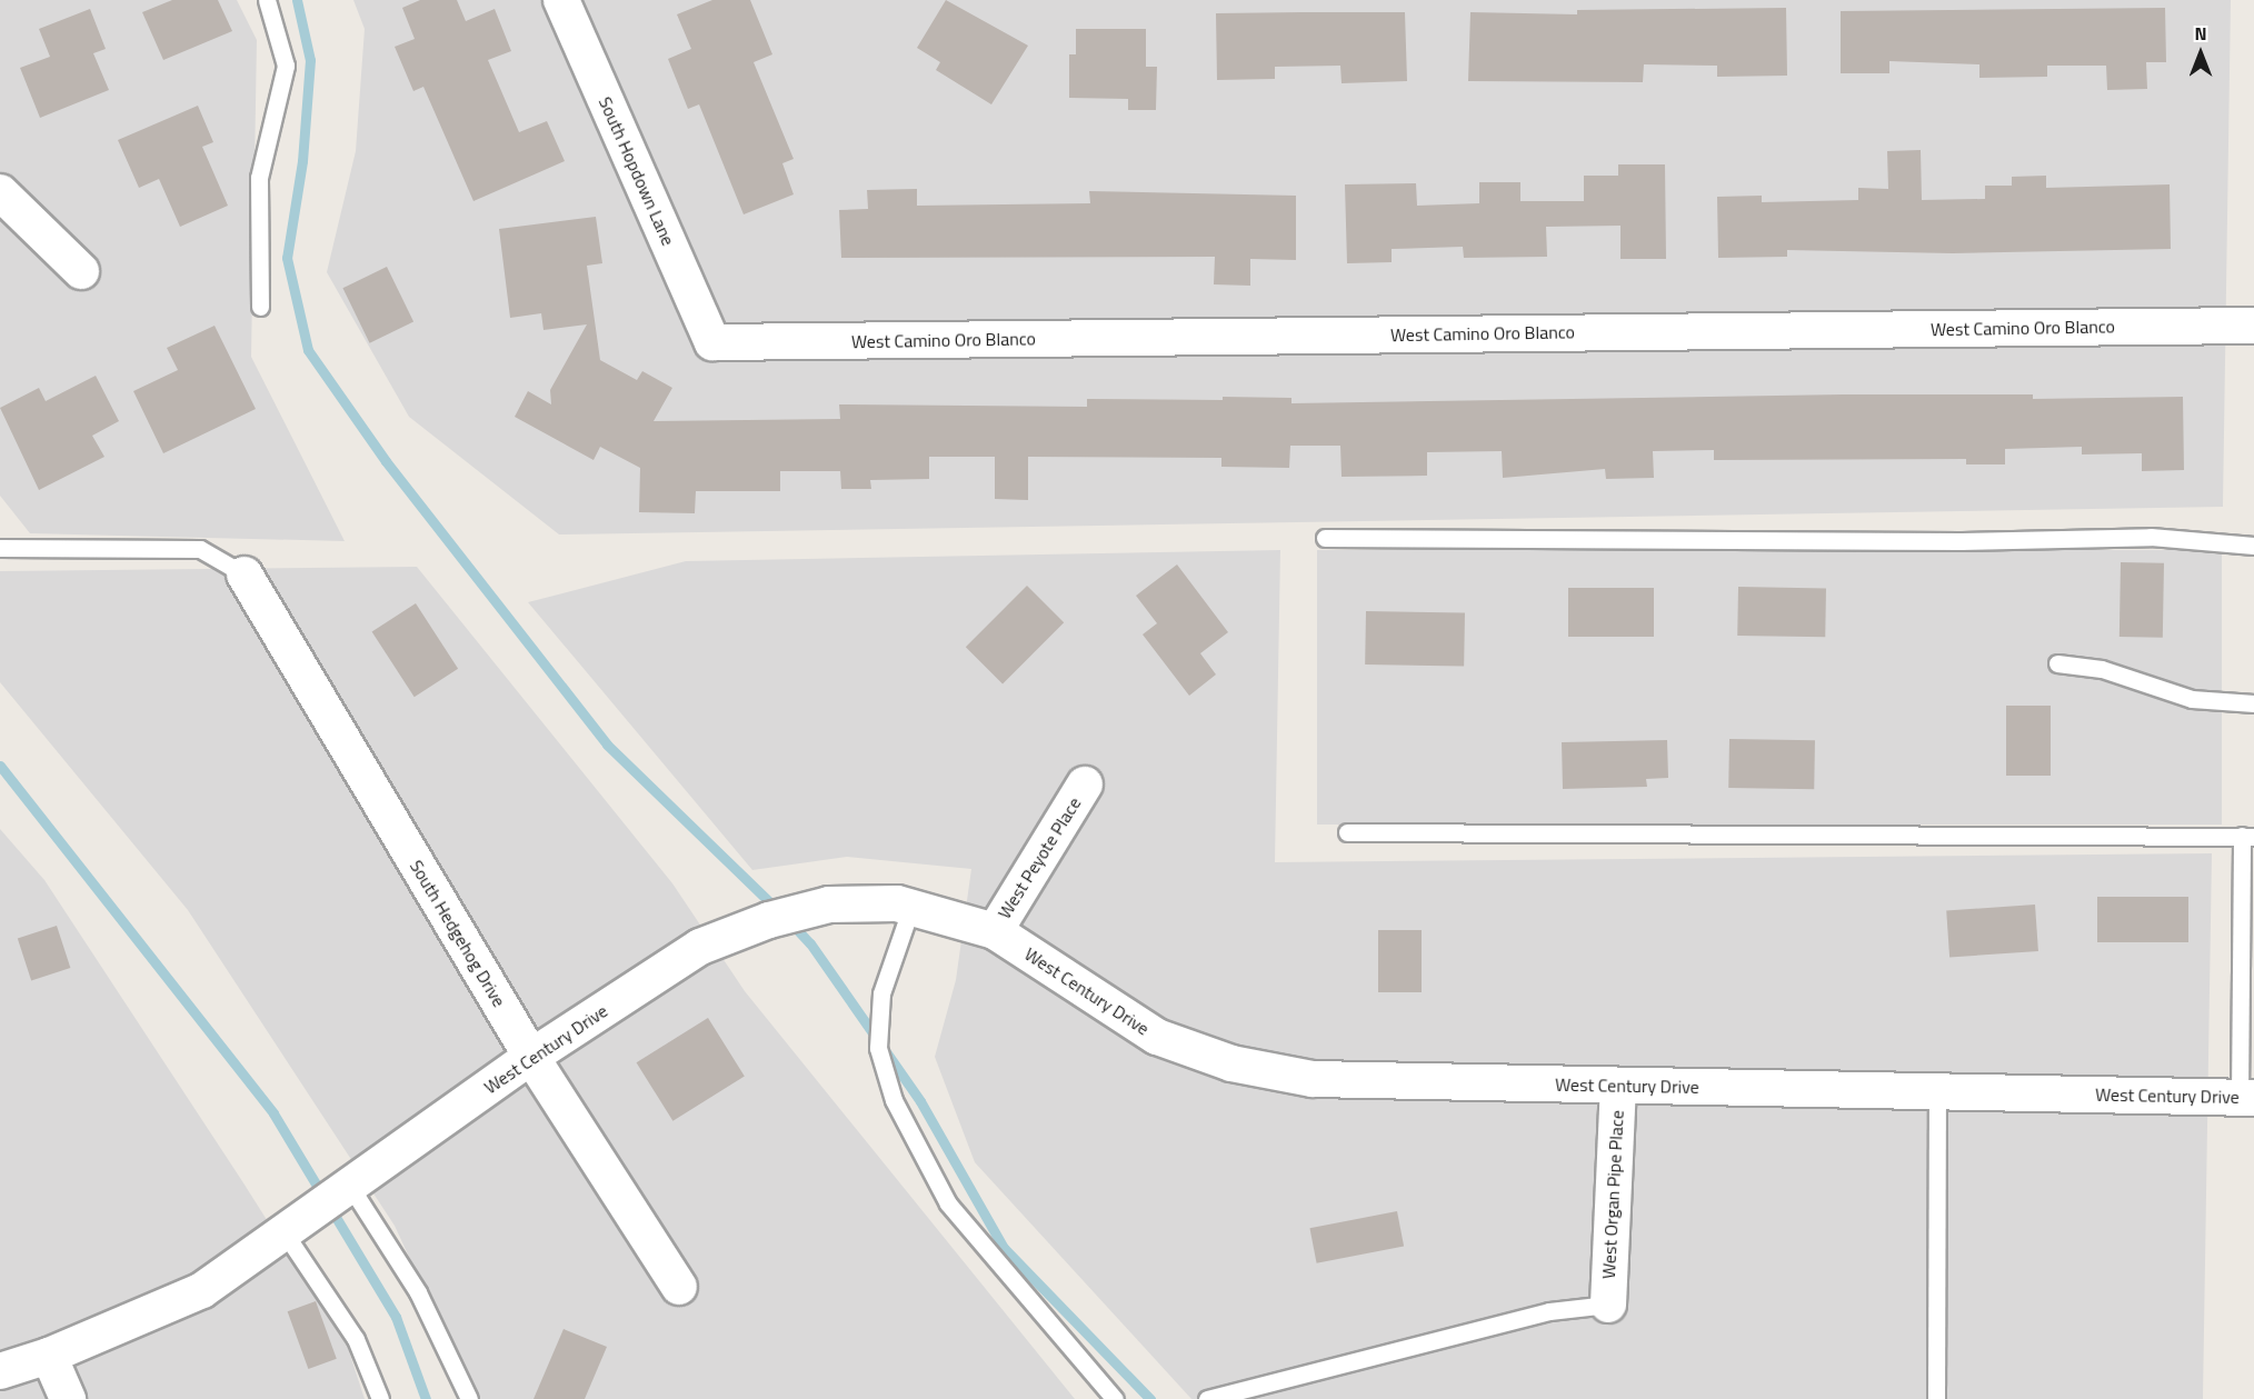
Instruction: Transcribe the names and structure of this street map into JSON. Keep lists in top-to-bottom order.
{
  "streets": {
    "street": [
      "South Hopdown Lane",
      "West Camino Oro Blanco",
      "West Peyote Place",
      "South Hedgehog Drive",
      "West Century Drive",
      "West Organ Pipe Place"
    ]
  },
  "crossings": [
    ["South Hopdown Lane", "West Camino Oro Blanco"],
    ["West Peyote Place", "West Century Drive"],
    ["South Hedgehog Drive", "West Century Drive"],
    ["West Century Drive", "West Organ Pipe Place"]
  ],
  "north": "top"
}
